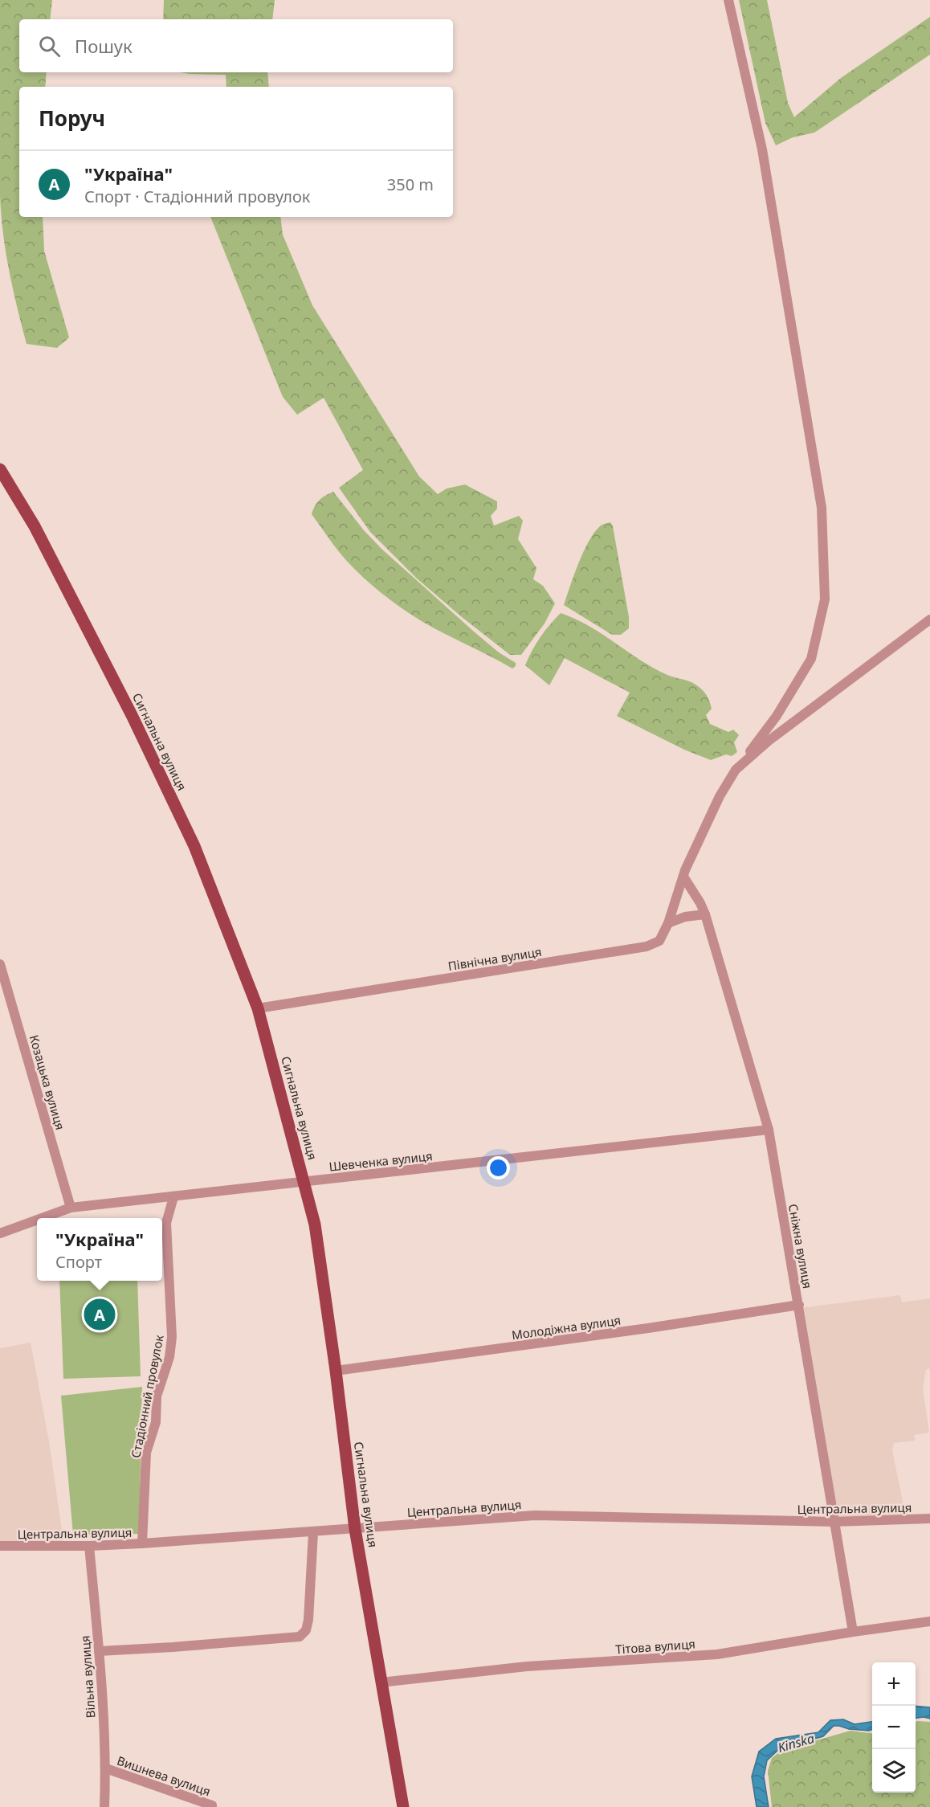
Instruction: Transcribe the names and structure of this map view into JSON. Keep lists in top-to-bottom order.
{
  "streets": {
    "main road": ["Сигнальна вулиця"],
    "street": [
      "Північна вулиця",
      "Козацька вулиця",
      "Шевченка вулиця",
      "Сніжна вулиця",
      "Молодіжна вулиця",
      "Стадіонний провулок",
      "Центральна вулиця",
      "Тітова вулиця",
      "Вільна вулиця",
      "Вишнева вулиця"
    ]
  },
  "crossings": [
    ["Сигнальна вулиця", "Північна вулиця"],
    ["Сигнальна вулиця", "Шевченка вулиця"],
    ["Сигнальна вулиця", "Молодіжна вулиця"],
    ["Сигнальна вулиця", "Центральна вулиця"],
    ["Сигнальна вулиця", "Тітова вулиця"],
    ["Північна вулиця", "Сніжна вулиця"],
    ["Козацька вулиця", "Шевченка вулиця"],
    ["Шевченка вулиця", "Сніжна вулиця"],
    ["Шевченка вулиця", "Стадіонний провулок"],
    ["Сніжна вулиця", "Молодіжна вулиця"],
    ["Сніжна вулиця", "Центральна вулиця"],
    ["Сніжна вулиця", "Тітова вулиця"],
    ["Стадіонний провулок", "Центральна вулиця"],
    ["Центральна вулиця", "Вільна вулиця"],
    ["Вільна вулиця", "Вишнева вулиця"]
  ],
  "water": ["Kinska"],
  "page": {
    "search": "Пошук",
    "heading": "Поруч",
    "list": [
      {
        "mark": "A",
        "name": "\"Україна\"",
        "note": "Спорт · Стадіонний провулок",
        "value": "350 m"
      }
    ],
    "popup": ["\"Україна\"", "Спорт"],
    "pins": "A",
    "map_buttons": ["+", "−"]
  }
}
